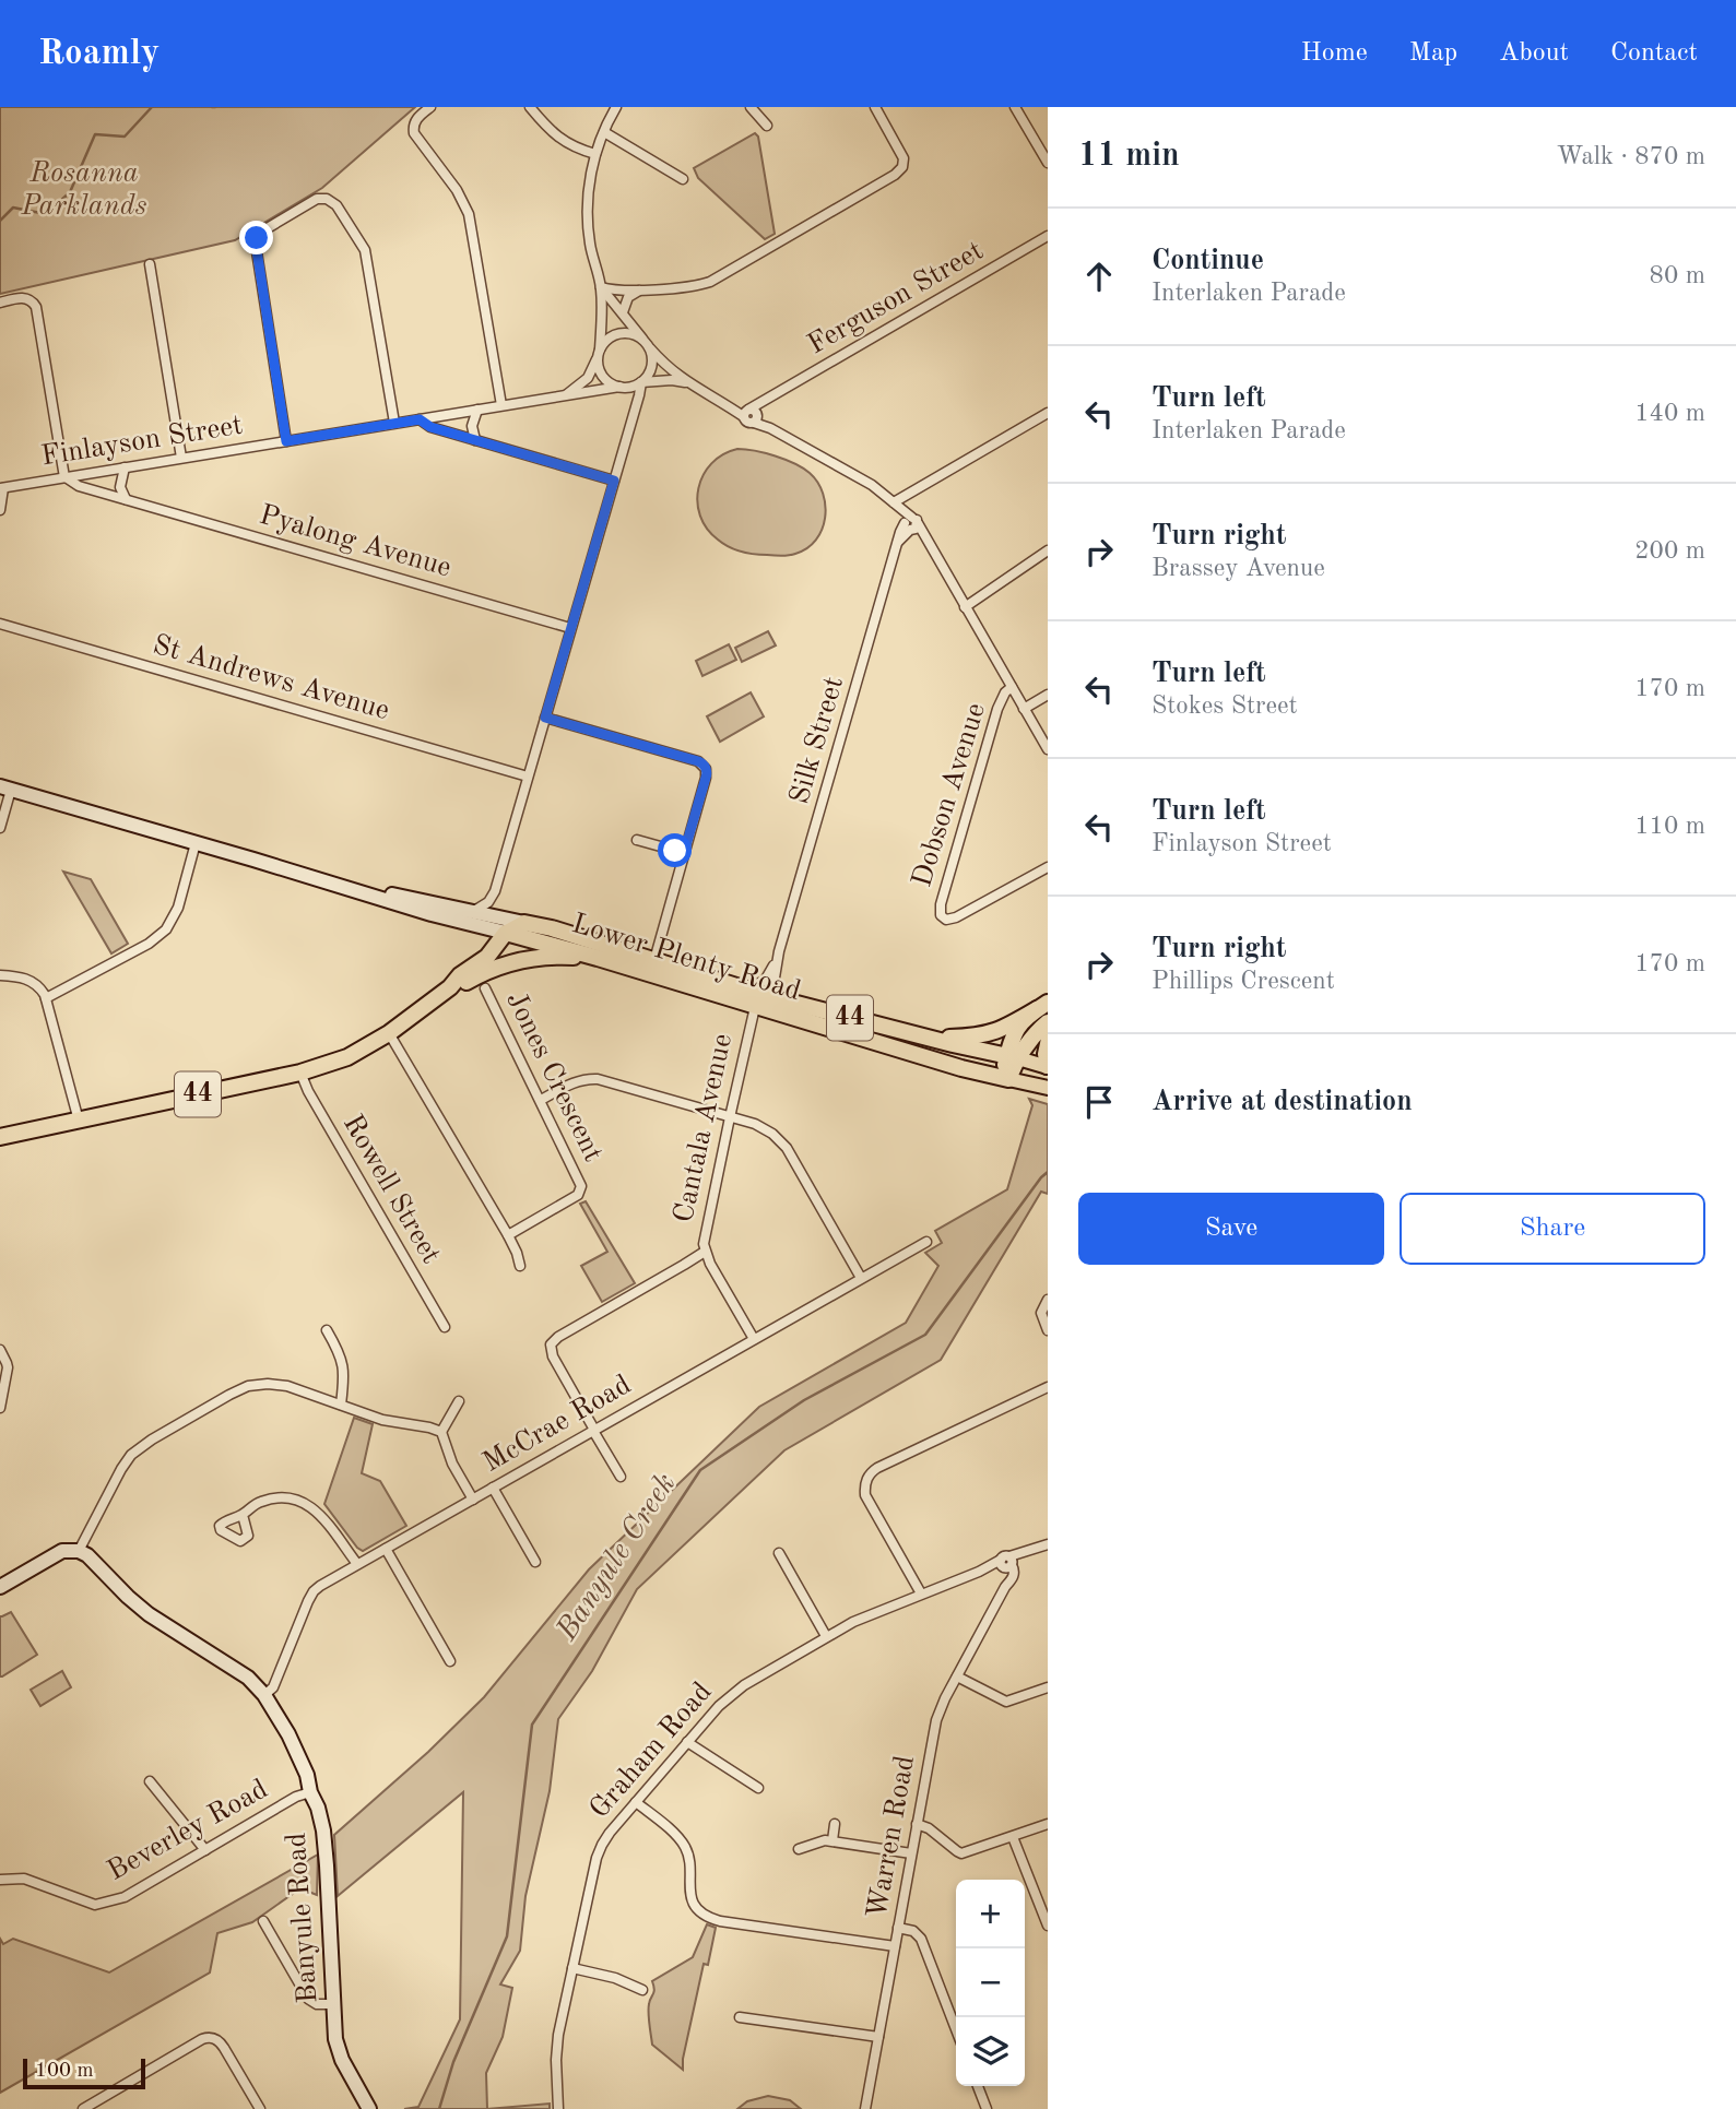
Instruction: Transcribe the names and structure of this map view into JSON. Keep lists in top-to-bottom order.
{
  "streets": {
    "highway": ["Lower Plenty Road", "44"],
    "street": [
      "Ferguson Street",
      "Finlayson Street",
      "Pyalong Avenue",
      "St Andrews Avenue",
      "Silk Street",
      "Dobson Avenue",
      "Jones Crescent",
      "Cantala Avenue",
      "Rowell Street",
      "McCrae Road",
      "Graham Road",
      "Beverley Road",
      "Warren Road",
      "Banyule Road"
    ]
  },
  "crossings": [
    ["Finlayson Street", "Pyalong Avenue"],
    ["Silk Street", "Lower Plenty Road"],
    ["Lower Plenty Road", "44"],
    ["Lower Plenty Road", "Cantala Avenue"],
    ["44", "Rowell Street"],
    ["Cantala Avenue", "McCrae Road"],
    ["McCrae Road", "Banyule Road"],
    ["Graham Road", "Warren Road"],
    ["Beverley Road", "Banyule Road"]
  ],
  "water": ["Banyule Creek"],
  "parks": ["Rosanna Parklands"],
  "scale_bar": "100 m",
  "page": {
    "header": "Roamly",
    "nav": [
      "Home",
      "Map",
      "About",
      "Contact"
    ],
    "heading": ["11 min", "Walk · 870 m"],
    "list": [
      ["Continue", "Interlaken Parade", "80 m"],
      ["Turn left", "Interlaken Parade", "140 m"],
      ["Turn right", "Brassey Avenue", "200 m"],
      ["Turn left", "Stokes Street", "170 m"],
      ["Turn left", "Finlayson Street", "110 m"],
      ["Turn right", "Phillips Crescent", "170 m"],
      "Arrive at destination"
    ],
    "buttons": ["Save", "Share"],
    "map_buttons": ["+", "−"],
    "scale": "100 m"
  }
}
